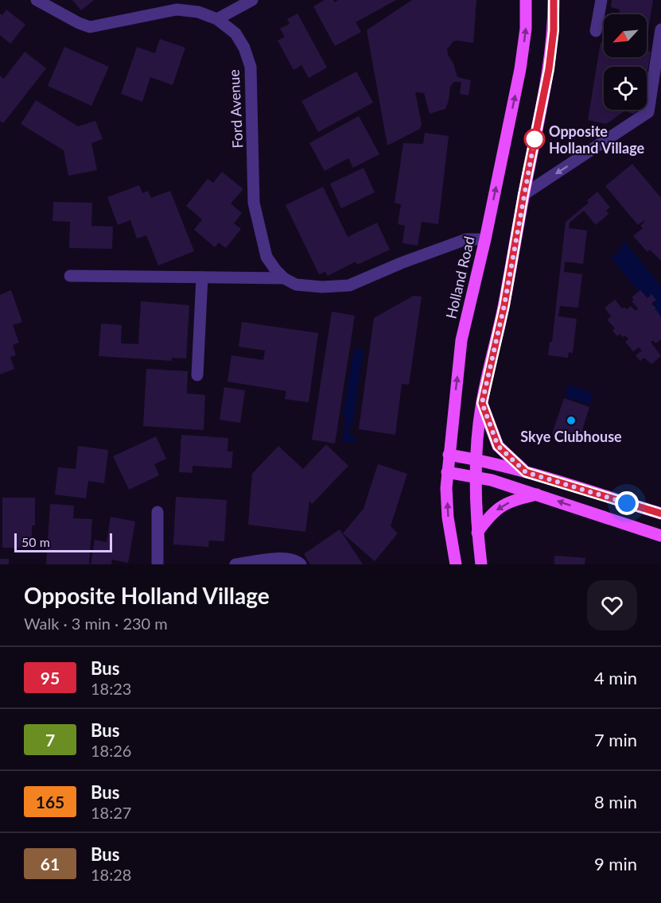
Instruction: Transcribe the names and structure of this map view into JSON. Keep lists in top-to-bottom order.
{
  "streets": {
    "main road": ["Holland Road"],
    "street": ["Ford Avenue"]
  },
  "places": ["Opposite Holland Village", "Skye Clubhouse"],
  "lines": ["bus line 95"],
  "scale_bar": "50 m",
  "north": "bottom left",
  "page": {
    "scale": "50 m",
    "heading": ["Opposite Holland Village", "Walk · 3 min · 230 m"],
    "list": [
      {
        "mark": "95",
        "name": "Bus",
        "note": "18:23",
        "value": "4 min"
      },
      {
        "mark": "7",
        "name": "Bus",
        "note": "18:26",
        "value": "7 min"
      },
      {
        "mark": "165",
        "name": "Bus",
        "note": "18:27",
        "value": "8 min"
      },
      {
        "mark": "61",
        "name": "Bus",
        "note": "18:28",
        "value": "9 min"
      }
    ]
  }
}
